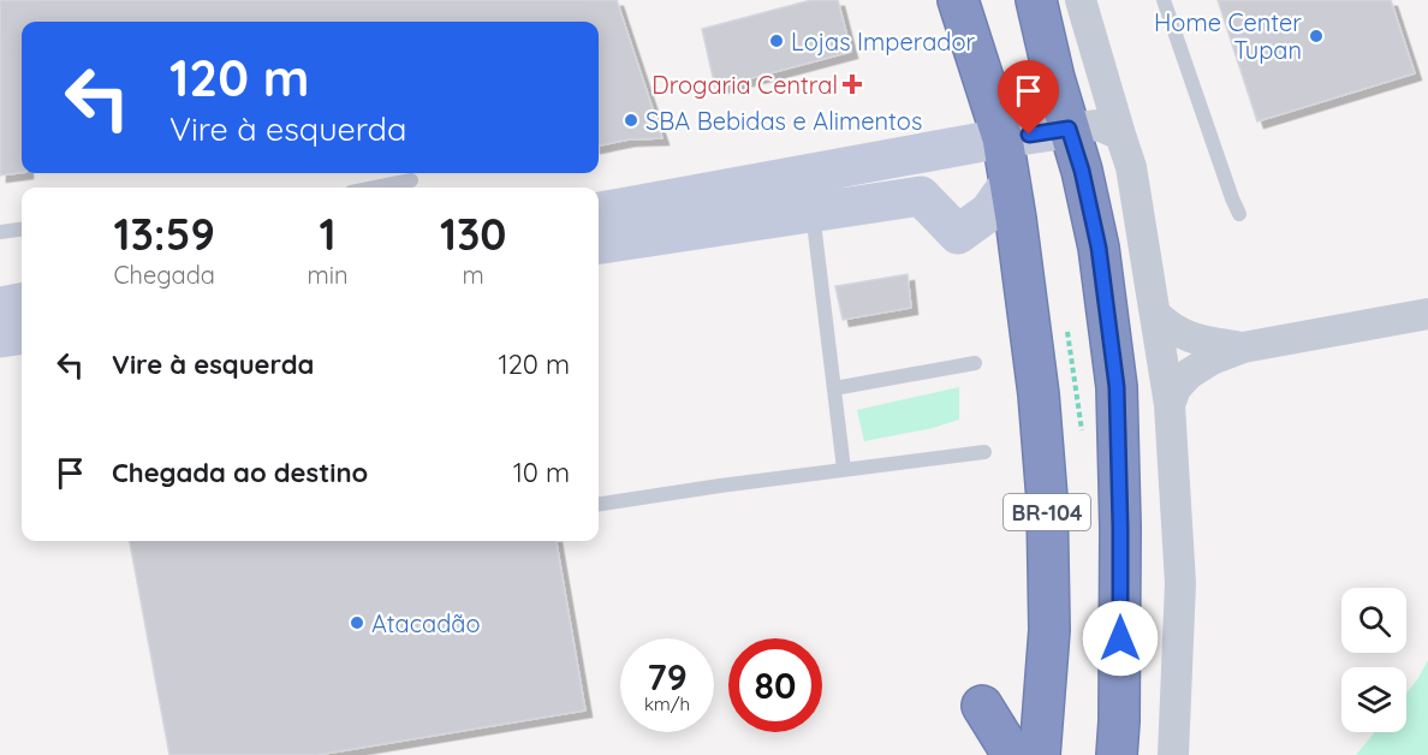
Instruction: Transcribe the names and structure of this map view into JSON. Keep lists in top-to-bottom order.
{
  "streets": {
    "highway": ["BR-104"]
  },
  "places": {
    "other": [
      "Home Center Tupan",
      "Lojas Imperador",
      "SBA Bebidas e Alimentos",
      "Atacadão"
    ],
    "health": ["Drogaria Central"]
  },
  "page": {
    "turn": ["120 m", "Vire à esquerda"],
    "eta": [
      "13:59",
      "Chegada",
      "1",
      "min",
      "130",
      "m"
    ],
    "list": [
      {
        "name": "Vire à esquerda",
        "value": "120 m"
      },
      {
        "name": "Chegada ao destino",
        "value": "10 m"
      }
    ],
    "speed": "79 km/h",
    "limit": "80"
  }
}
